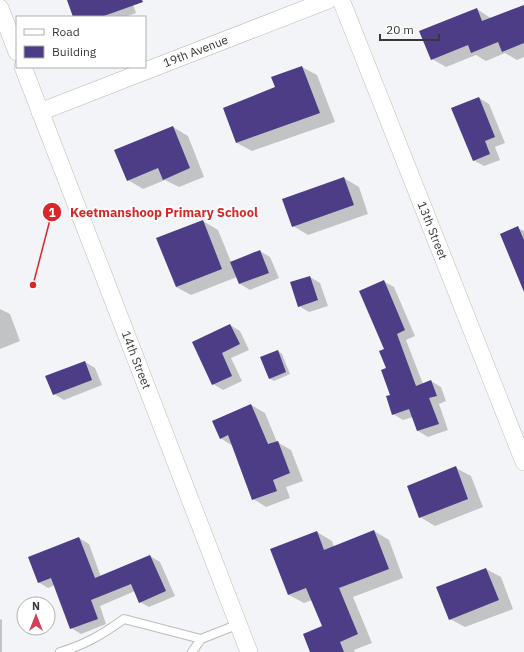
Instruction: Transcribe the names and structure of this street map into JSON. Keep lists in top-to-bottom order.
{
  "streets": {
    "street": ["19th Avenue", "13th Street", "14th Street"]
  },
  "crossings": [
    ["19th Avenue", "14th Street"]
  ],
  "places": ["Keetmanshoop Primary School"],
  "legend": ["Road", "Building"],
  "scale_bar": "20 m",
  "north": "top"
}
